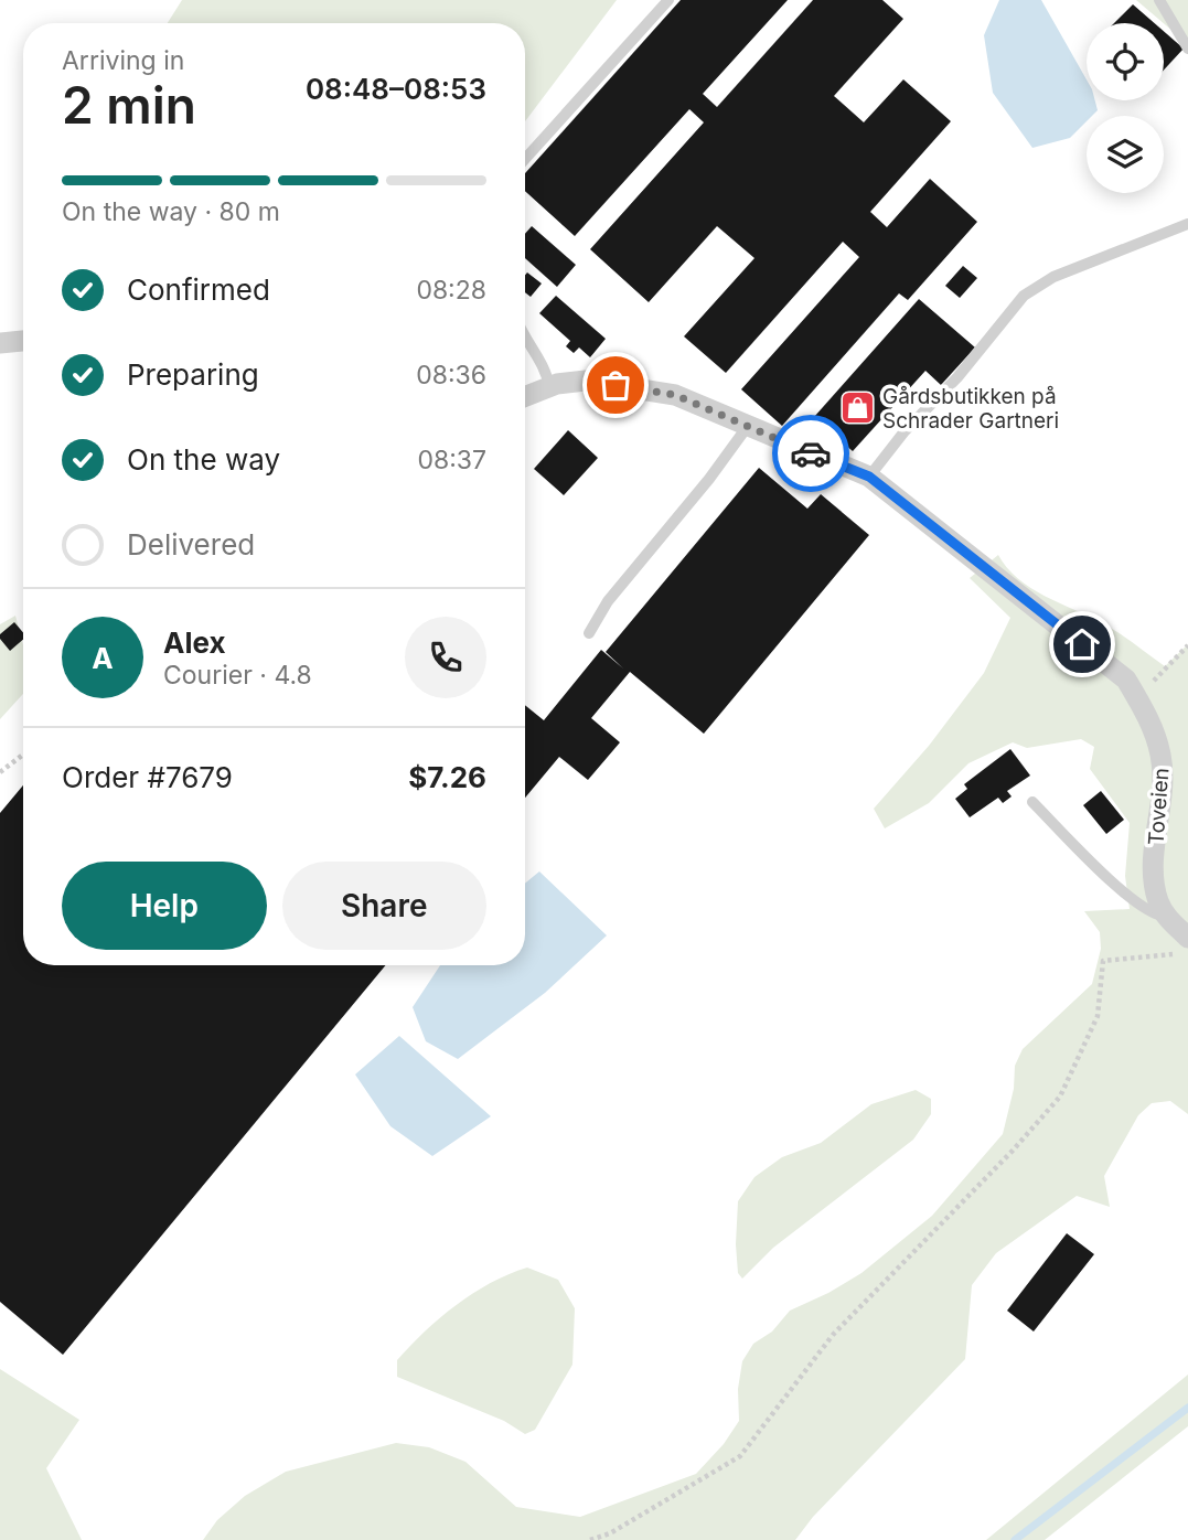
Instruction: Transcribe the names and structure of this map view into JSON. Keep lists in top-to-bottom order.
{
  "streets": {
    "street": ["Toveien"]
  },
  "places": {
    "shop": ["Gårdsbutikken på Schrader Gartneri"]
  },
  "page": {
    "heading": ["2 min", "Arriving in", "08:48–08:53"],
    "panel": [
      "Alex",
      "Courier · 4.8",
      "Order #7679",
      "$7.26"
    ],
    "bar": "On the way · 80 m",
    "list": [
      ["Confirmed", "08:28"],
      ["Preparing", "08:36"],
      ["On the way", "08:37"],
      "Delivered"
    ],
    "round": "A",
    "buttons": ["Help", "Share"]
  }
}
